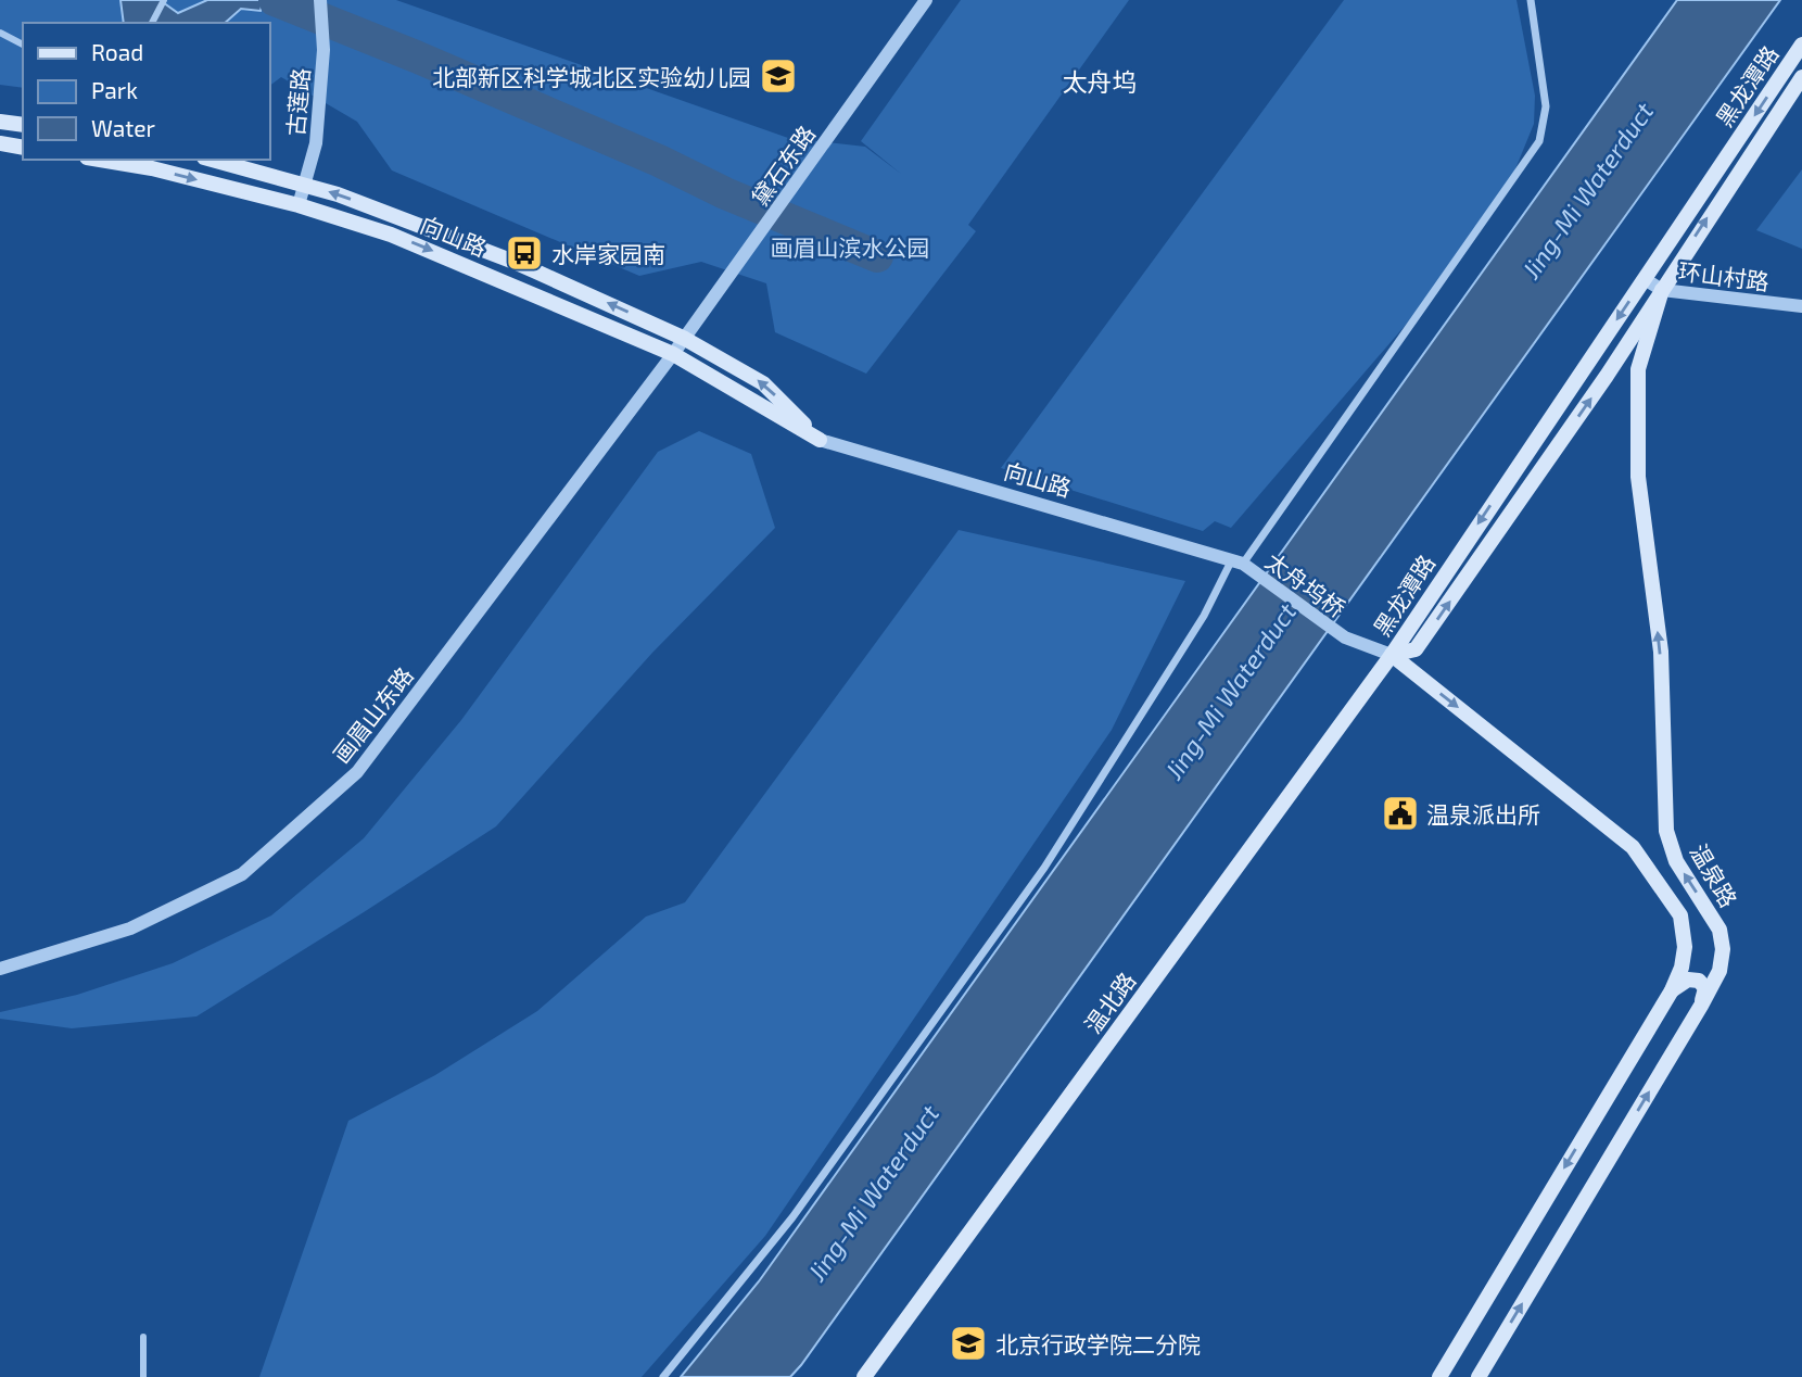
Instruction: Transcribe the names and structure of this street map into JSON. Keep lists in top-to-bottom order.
{
  "streets": {
    "main road": [
      "黑龙潭路",
      "向山路",
      "温泉路",
      "温北路"
    ],
    "street": [
      "古莲路",
      "黛石东路",
      "环山村路",
      "太舟坞桥",
      "画眉山东路"
    ]
  },
  "crossings": [
    ["黑龙潭路", "环山村路"],
    ["黑龙潭路", "太舟坞桥"],
    ["黑龙潭路", "温泉路"],
    ["黑龙潭路", "温北路"],
    ["古莲路", "向山路"],
    ["黛石东路", "向山路"],
    ["黛石东路", "画眉山东路"],
    ["向山路", "太舟坞桥"],
    ["向山路", "画眉山东路"],
    ["环山村路", "温泉路"],
    ["太舟坞桥", "温北路"]
  ],
  "districts": ["太舟坞"],
  "water": ["Jing-Mi Waterduct"],
  "parks": ["画眉山滨水公园"],
  "places": {
    "school or university": ["北部新区科学城北区实验幼儿园", "北京行政学院二分院"],
    "bus stop": ["水岸家园南"],
    "public building": ["温泉派出所"]
  },
  "legend": ["Road", "Park", "Water"]
}
